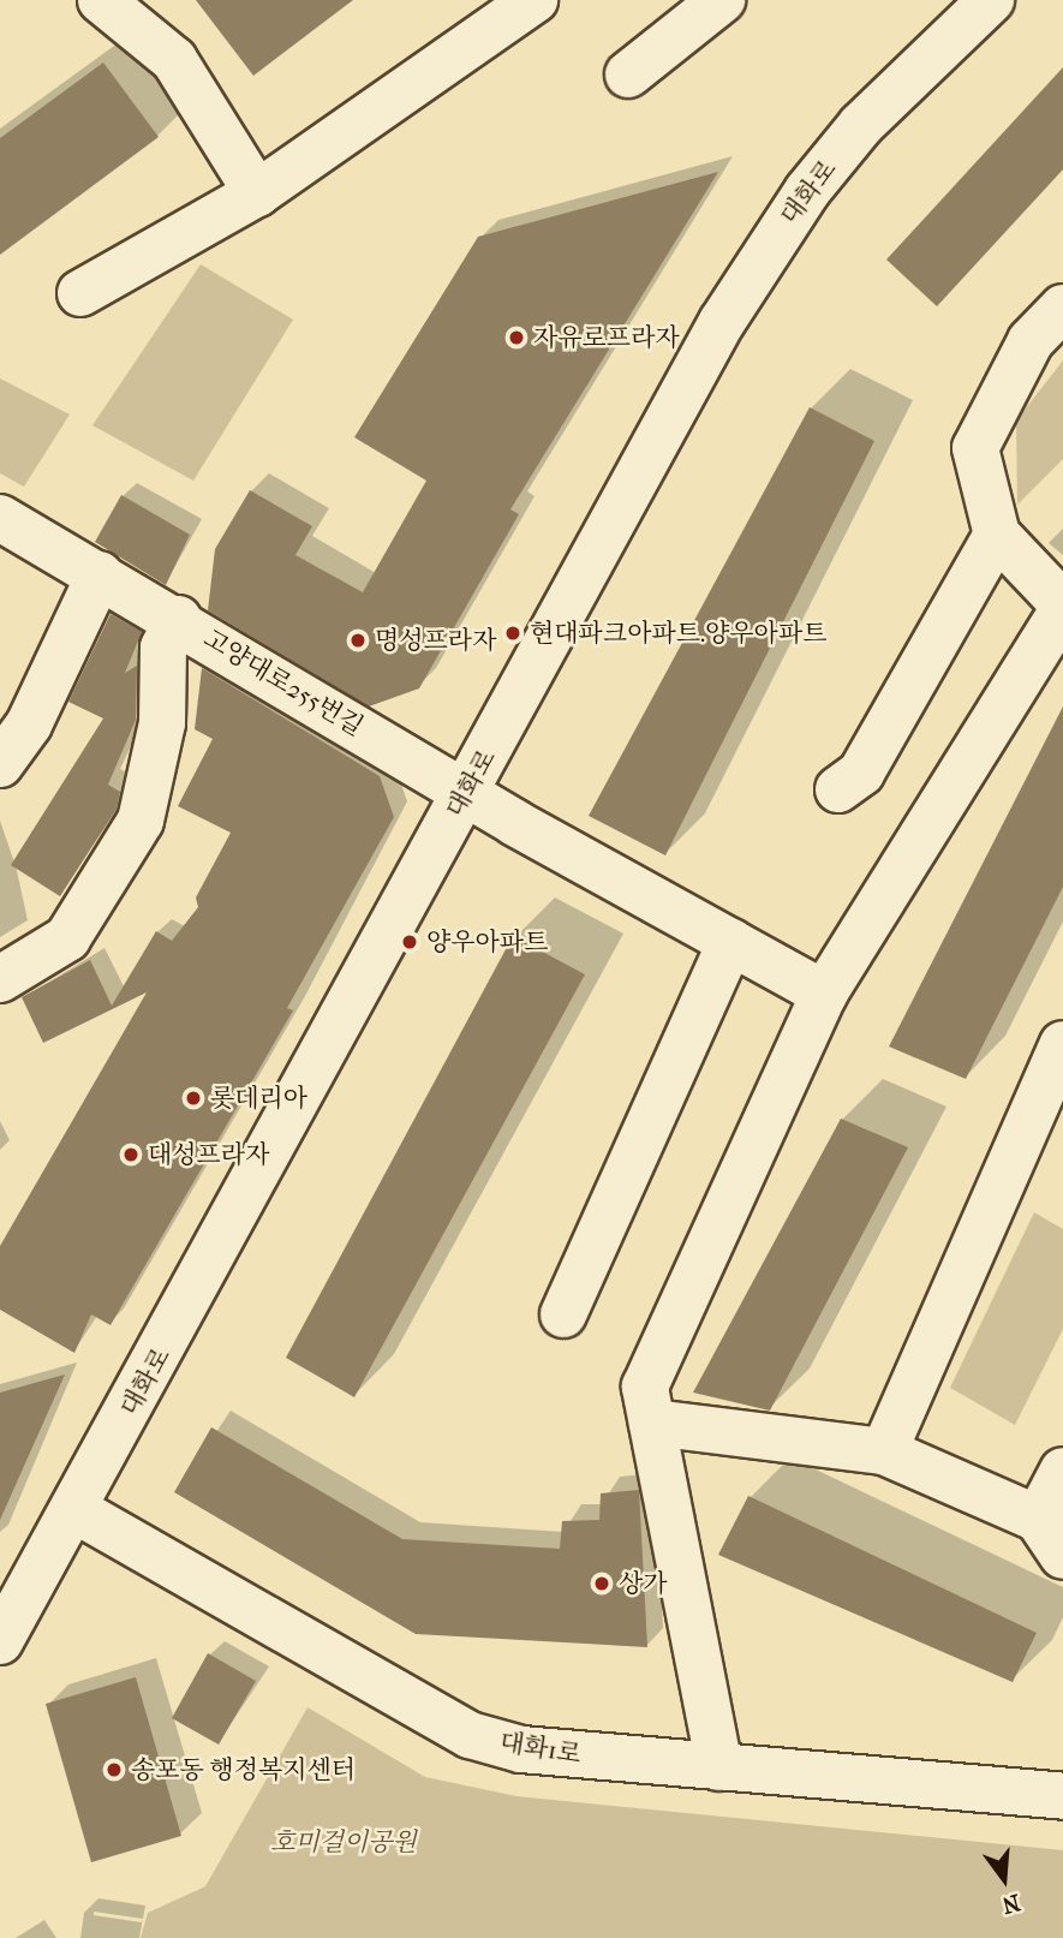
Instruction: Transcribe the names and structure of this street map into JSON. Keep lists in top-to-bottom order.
{
  "streets": {
    "street": ["대화로", "고양대로255번길", "대화1로"]
  },
  "crossings": [
    ["대화로", "고양대로255번길"],
    ["대화로", "대화1로"]
  ],
  "parks": ["호미걸이공원"],
  "places": [
    "자유로프라자",
    "현대파크아파트.양우아파트",
    "명성프라자",
    "양우아파트",
    "롯데리아",
    "대성프라자",
    "상가",
    "송포동 행정복지센터"
  ],
  "north": "bottom"
}
